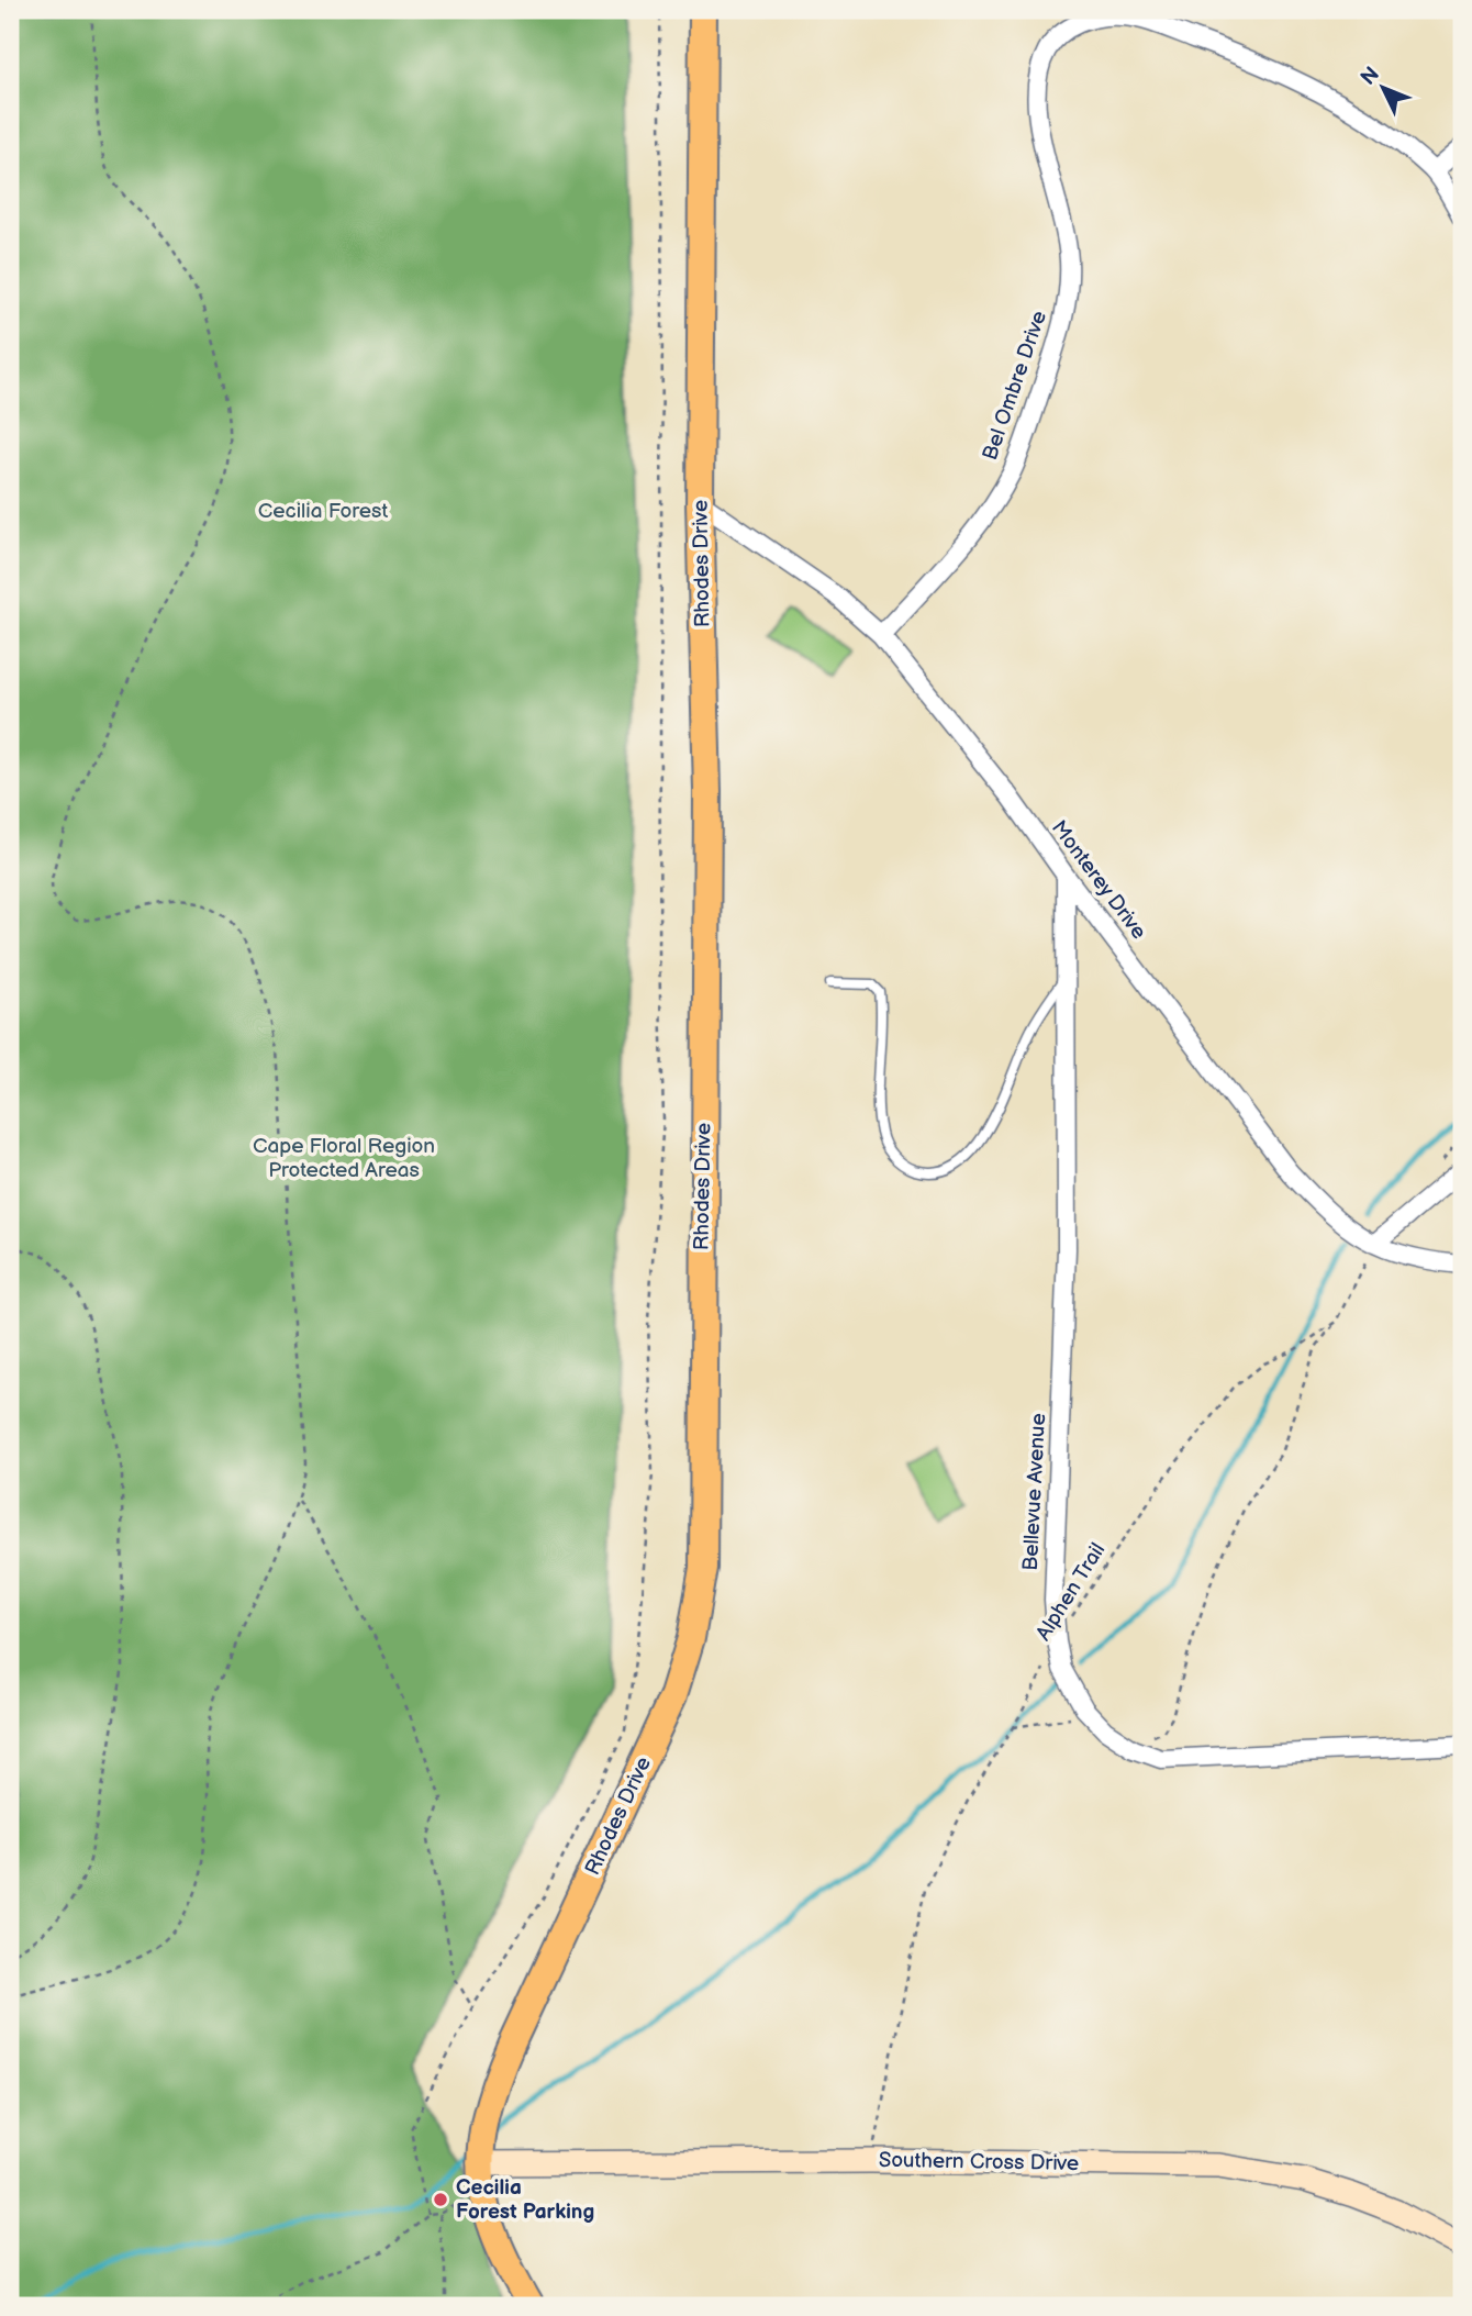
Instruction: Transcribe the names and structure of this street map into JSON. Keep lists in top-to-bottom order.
{
  "streets": {
    "main road": ["Rhodes Drive"],
    "street": [
      "Bel Ombre Drive",
      "Monterey Drive",
      "Bellevue Avenue",
      "Southern Cross Drive"
    ],
    "path": ["Alphen Trail"]
  },
  "crossings": [
    ["Bel Ombre Drive", "Monterey Drive"],
    ["Rhodes Drive", "Monterey Drive"],
    ["Rhodes Drive", "Southern Cross Drive"],
    ["Monterey Drive", "Bellevue Avenue"],
    ["Monterey Drive", "Alphen Trail"],
    ["Bellevue Avenue", "Alphen Trail"],
    ["Alphen Trail", "Southern Cross Drive"]
  ],
  "parks": ["Cecilia Forest", "Cape Floral Region Protected Areas"],
  "places": ["Cecilia Forest Parking"],
  "north": "top left"
}
